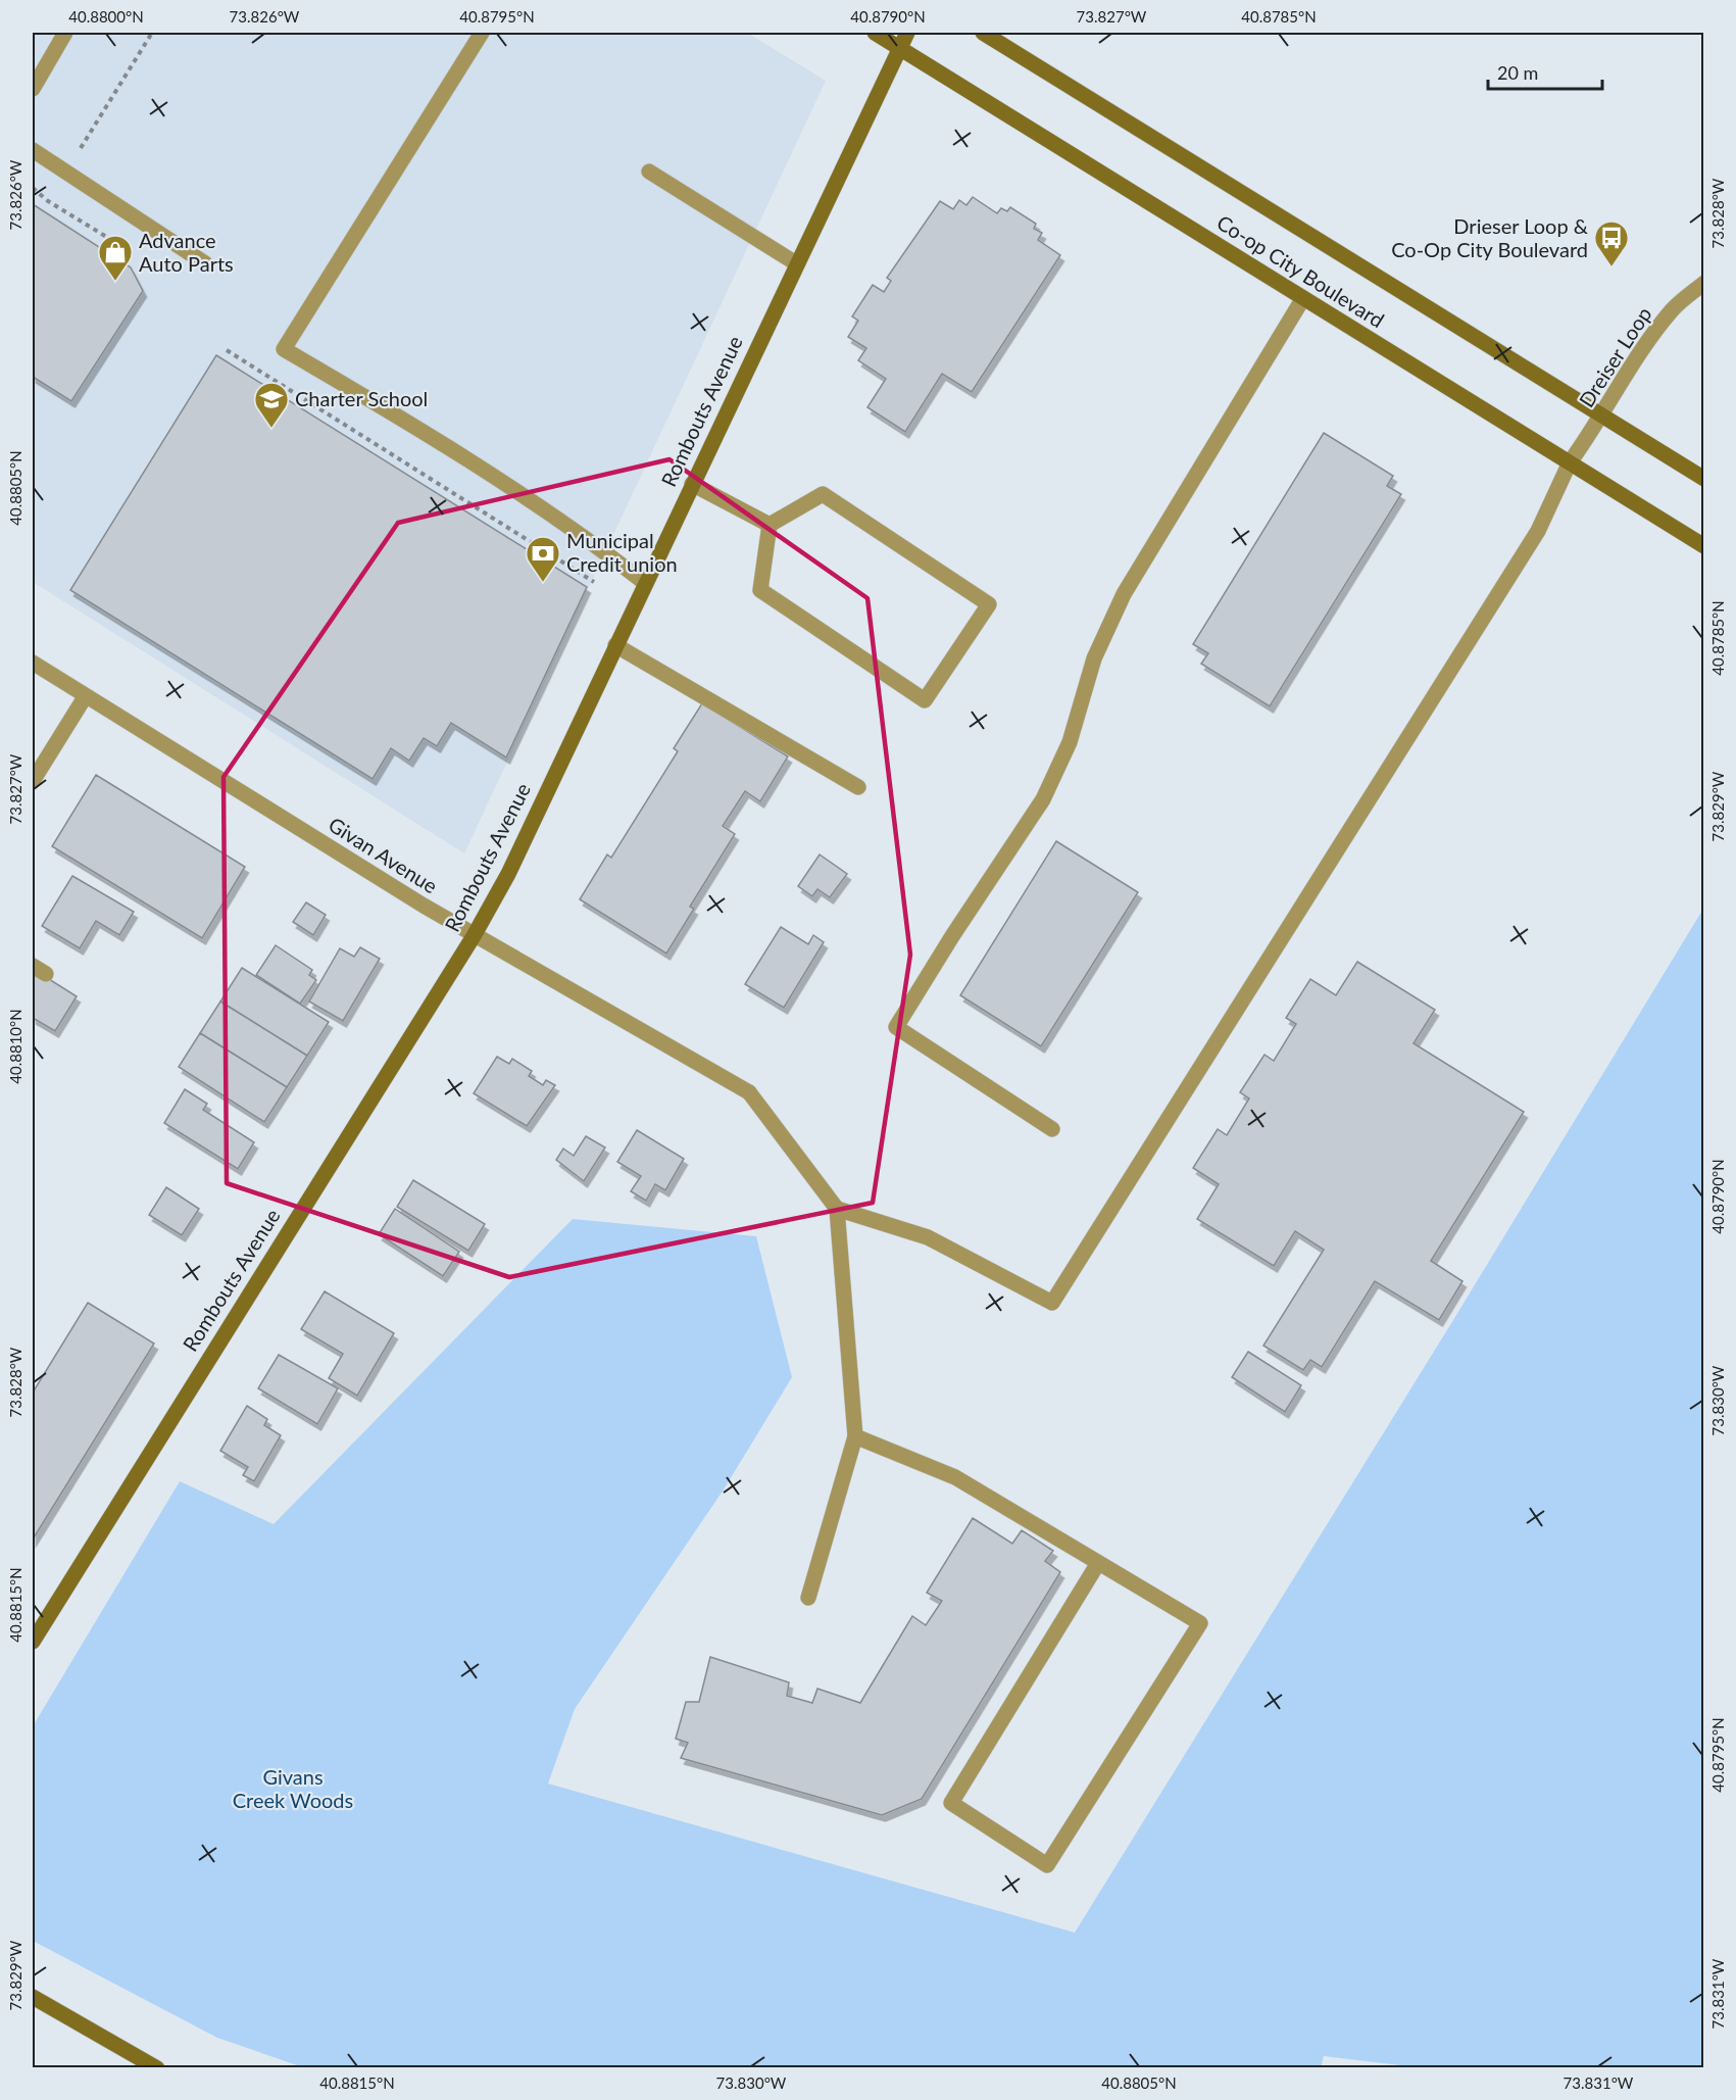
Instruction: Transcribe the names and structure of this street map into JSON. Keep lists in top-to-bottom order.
{
  "streets": {
    "main road": ["Co-op City Boulevard", "Rombouts Avenue"],
    "street": ["Dreiser Loop", "Givan Avenue"]
  },
  "crossings": [
    ["Co-op City Boulevard", "Dreiser Loop"],
    ["Co-op City Boulevard", "Rombouts Avenue"],
    ["Dreiser Loop", "Givan Avenue"],
    ["Rombouts Avenue", "Givan Avenue"]
  ],
  "parks": ["Givans Creek Woods"],
  "places": {
    "bus stop": ["Drieser Loop & Co-Op City Boulevard"],
    "shop": ["Advance Auto Parts"],
    "school or university": ["Charter School"],
    "bank": ["Municipal Credit union"]
  },
  "scale_bar": "20 m",
  "coordinates": [
    "40.8800°N",
    "73.826°W",
    "40.8795°N",
    "40.8790°N",
    "73.827°W",
    "40.8785°N",
    "73.828°W",
    "40.8805°N",
    "73.829°W",
    "40.8810°N",
    "73.830°W",
    "40.8815°N",
    "73.831°W"
  ]
}
